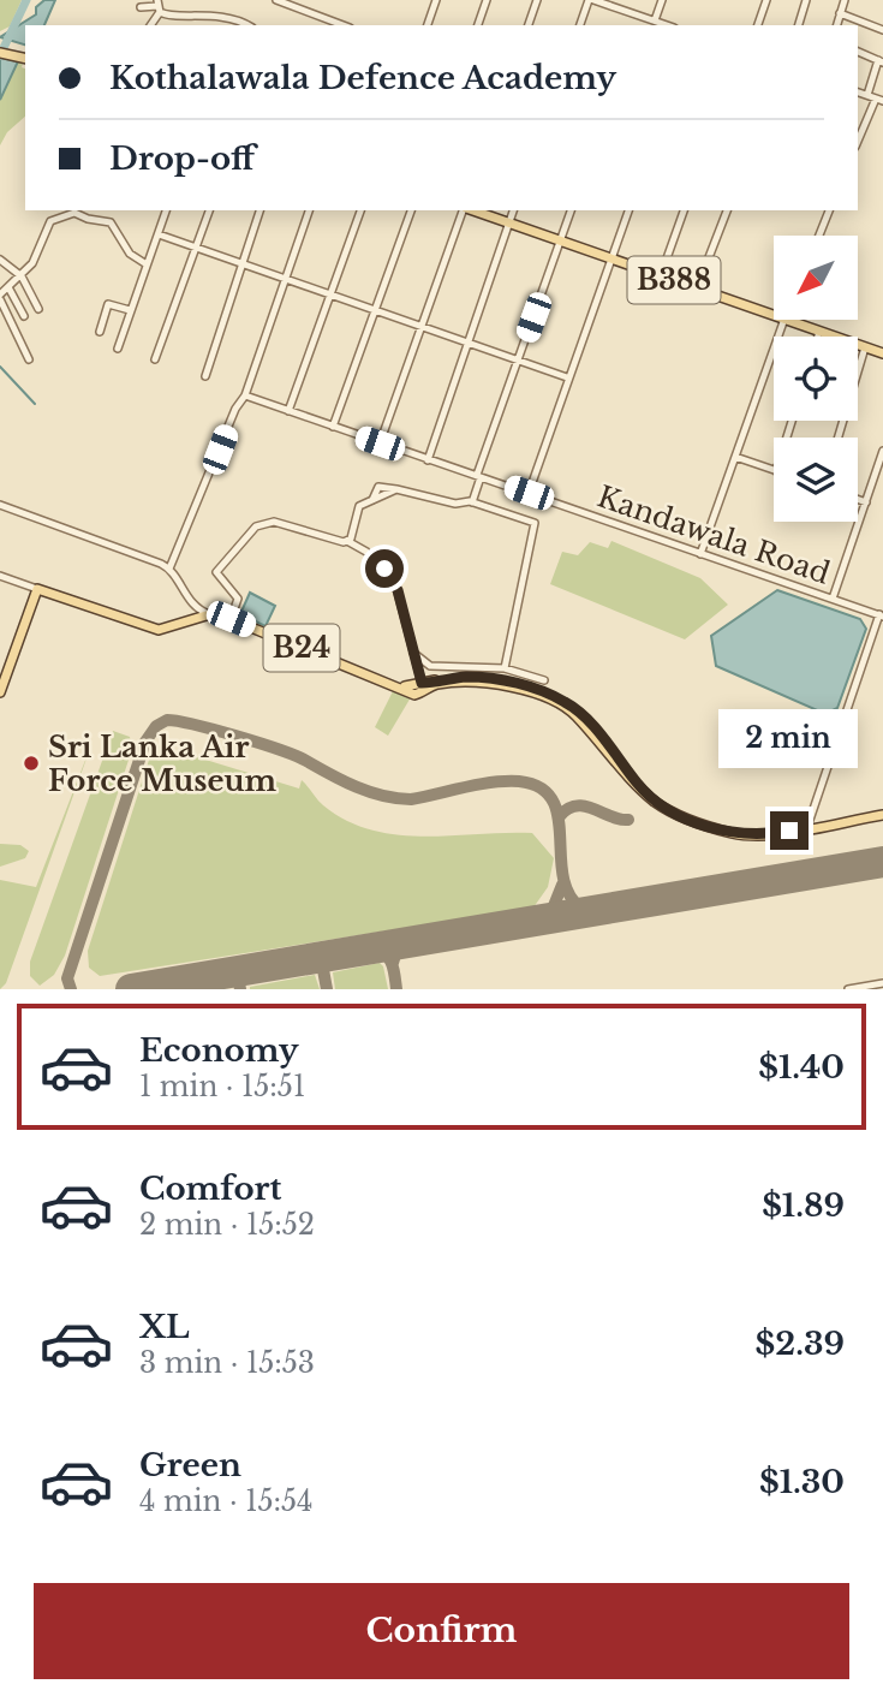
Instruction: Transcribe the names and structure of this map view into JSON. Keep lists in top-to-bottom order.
{
  "streets": {
    "main road": ["B388", "B24"],
    "street": ["Kandawala Road"]
  },
  "places": ["Sri Lanka Air Force Museum"],
  "north": "bottom left",
  "page": {
    "banner": ["Kothalawala Defence Academy", "Drop-off"],
    "bubble": "2 min",
    "list": [
      {
        "name": "Economy",
        "note": "1 min · 15:51",
        "value": "$1.40"
      },
      {
        "name": "Comfort",
        "note": "2 min · 15:52",
        "value": "$1.89"
      },
      {
        "name": "XL",
        "note": "3 min · 15:53",
        "value": "$2.39"
      },
      {
        "name": "Green",
        "note": "4 min · 15:54",
        "value": "$1.30"
      }
    ],
    "buttons": "Confirm"
  }
}
